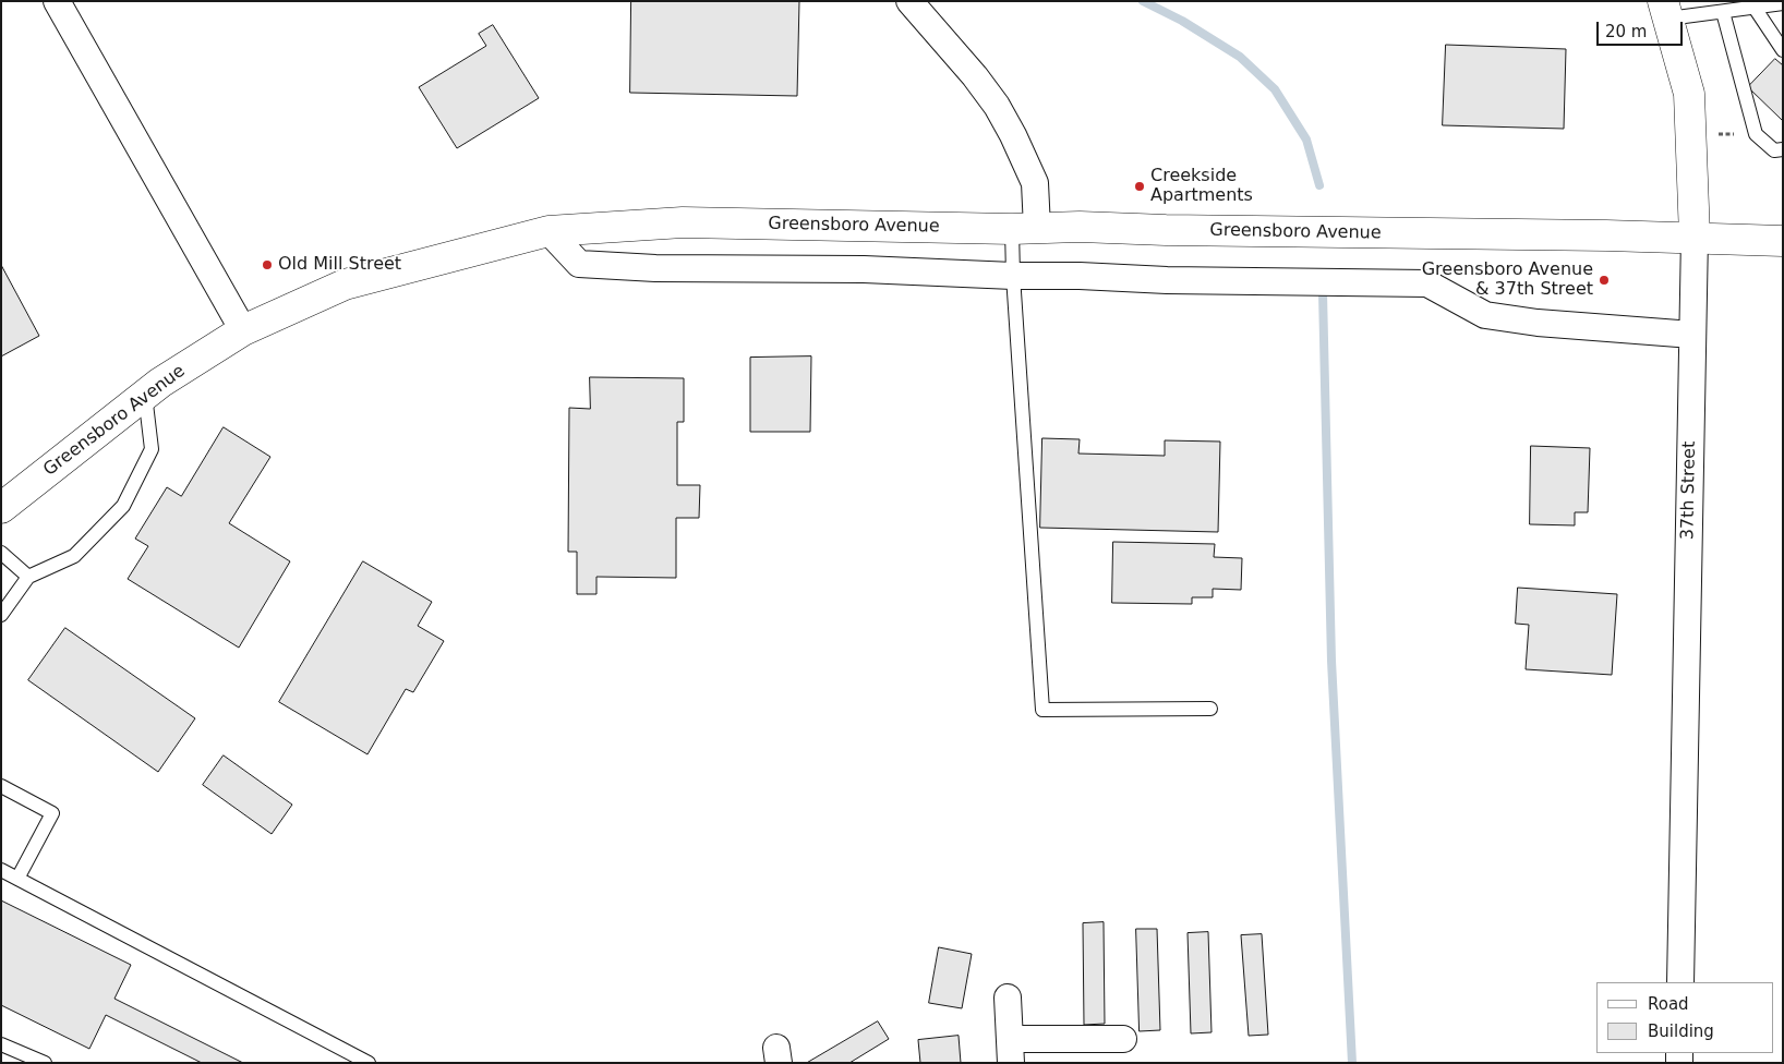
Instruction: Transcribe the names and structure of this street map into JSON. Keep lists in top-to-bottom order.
{
  "streets": {
    "main road": ["Greensboro Avenue", "37th Street"]
  },
  "crossings": [
    ["Greensboro Avenue", "37th Street"]
  ],
  "places": ["Creekside Apartments", "Old Mill Street", "Greensboro Avenue & 37th Street"],
  "legend": ["Road", "Building"],
  "scale_bar": "20 m"
}
